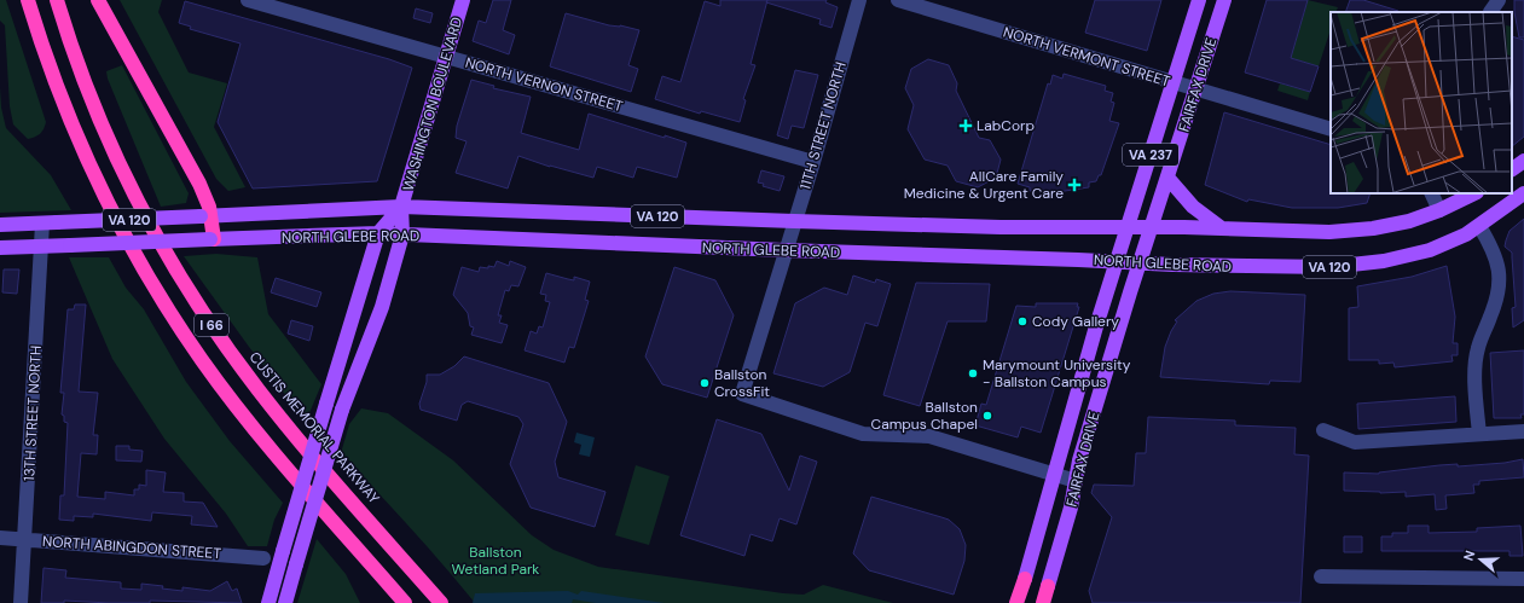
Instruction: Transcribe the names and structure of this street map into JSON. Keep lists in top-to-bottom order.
{
  "streets": {
    "highway": ["I 66", "CUSTIS MEMORIAL PARKWAY"],
    "main road": [
      "FAIRFAX DRIVE",
      "WASHINGTON BOULEVARD",
      "VA 237",
      "VA 120",
      "NORTH GLEBE ROAD"
    ],
    "street": [
      "NORTH VERMONT STREET",
      "NORTH VERNON STREET",
      "11TH STREET NORTH",
      "13TH STREET NORTH",
      "NORTH ABINGDON STREET"
    ]
  },
  "crossings": [
    ["NORTH VERMONT STREET", "FAIRFAX DRIVE"],
    ["NORTH VERNON STREET", "WASHINGTON BOULEVARD"],
    ["NORTH VERNON STREET", "11TH STREET NORTH"],
    ["FAIRFAX DRIVE", "11TH STREET NORTH"],
    ["FAIRFAX DRIVE", "NORTH GLEBE ROAD"],
    ["WASHINGTON BOULEVARD", "NORTH GLEBE ROAD"],
    ["11TH STREET NORTH", "NORTH GLEBE ROAD"],
    ["NORTH GLEBE ROAD", "13TH STREET NORTH"],
    ["13TH STREET NORTH", "NORTH ABINGDON STREET"]
  ],
  "parks": ["Ballston Wetland Park"],
  "places": {
    "health": ["LabCorp", "AllCare Family Medicine & Urgent Care"],
    "other": [
      "Cody Gallery",
      "Marymount University - Ballston Campus",
      "Ballston CrossFit",
      "Ballston Campus Chapel"
    ]
  },
  "north": "left"
}
